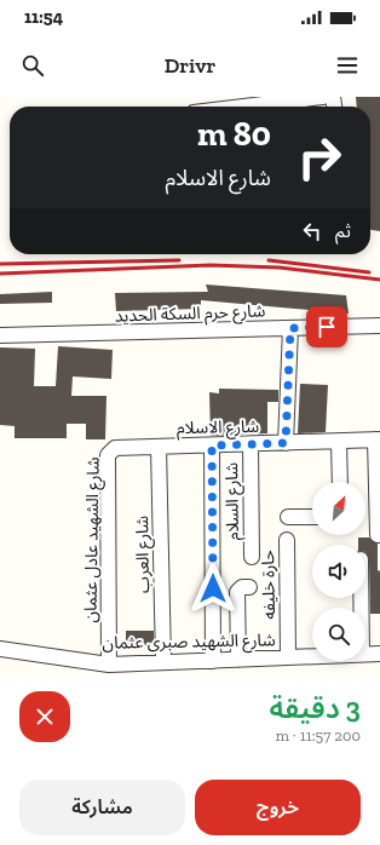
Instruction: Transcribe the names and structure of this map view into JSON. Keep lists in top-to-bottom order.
{
  "streets": {
    "street": [
      "شارع حرم السكة الحديد",
      "شارع الاسلام",
      "شارع السلام",
      "شارع الشهيد عادل عثمان",
      "شارع العرب",
      "حارة خليفه",
      "شارع الشهيد صبرى عثمان"
    ]
  },
  "crossings": [
    ["شارع الاسلام", "شارع السلام"],
    ["شارع الاسلام", "شارع الشهيد عادل عثمان"],
    ["شارع الاسلام", "شارع العرب"],
    ["شارع الشهيد عادل عثمان", "شارع الشهيد صبرى عثمان"],
    ["شارع العرب", "شارع الشهيد صبرى عثمان"],
    ["حارة خليفه", "شارع الشهيد صبرى عثمان"]
  ],
  "north": "top right",
  "page": {
    "status": "11:54",
    "header": "Drivr",
    "turn": ["80 m", "شارع الاسلام"],
    "then": "ثم",
    "heading": ["3 دقيقة", "200 m · 11:57"],
    "buttons": ["خروج", "مشاركة"]
  }
}
